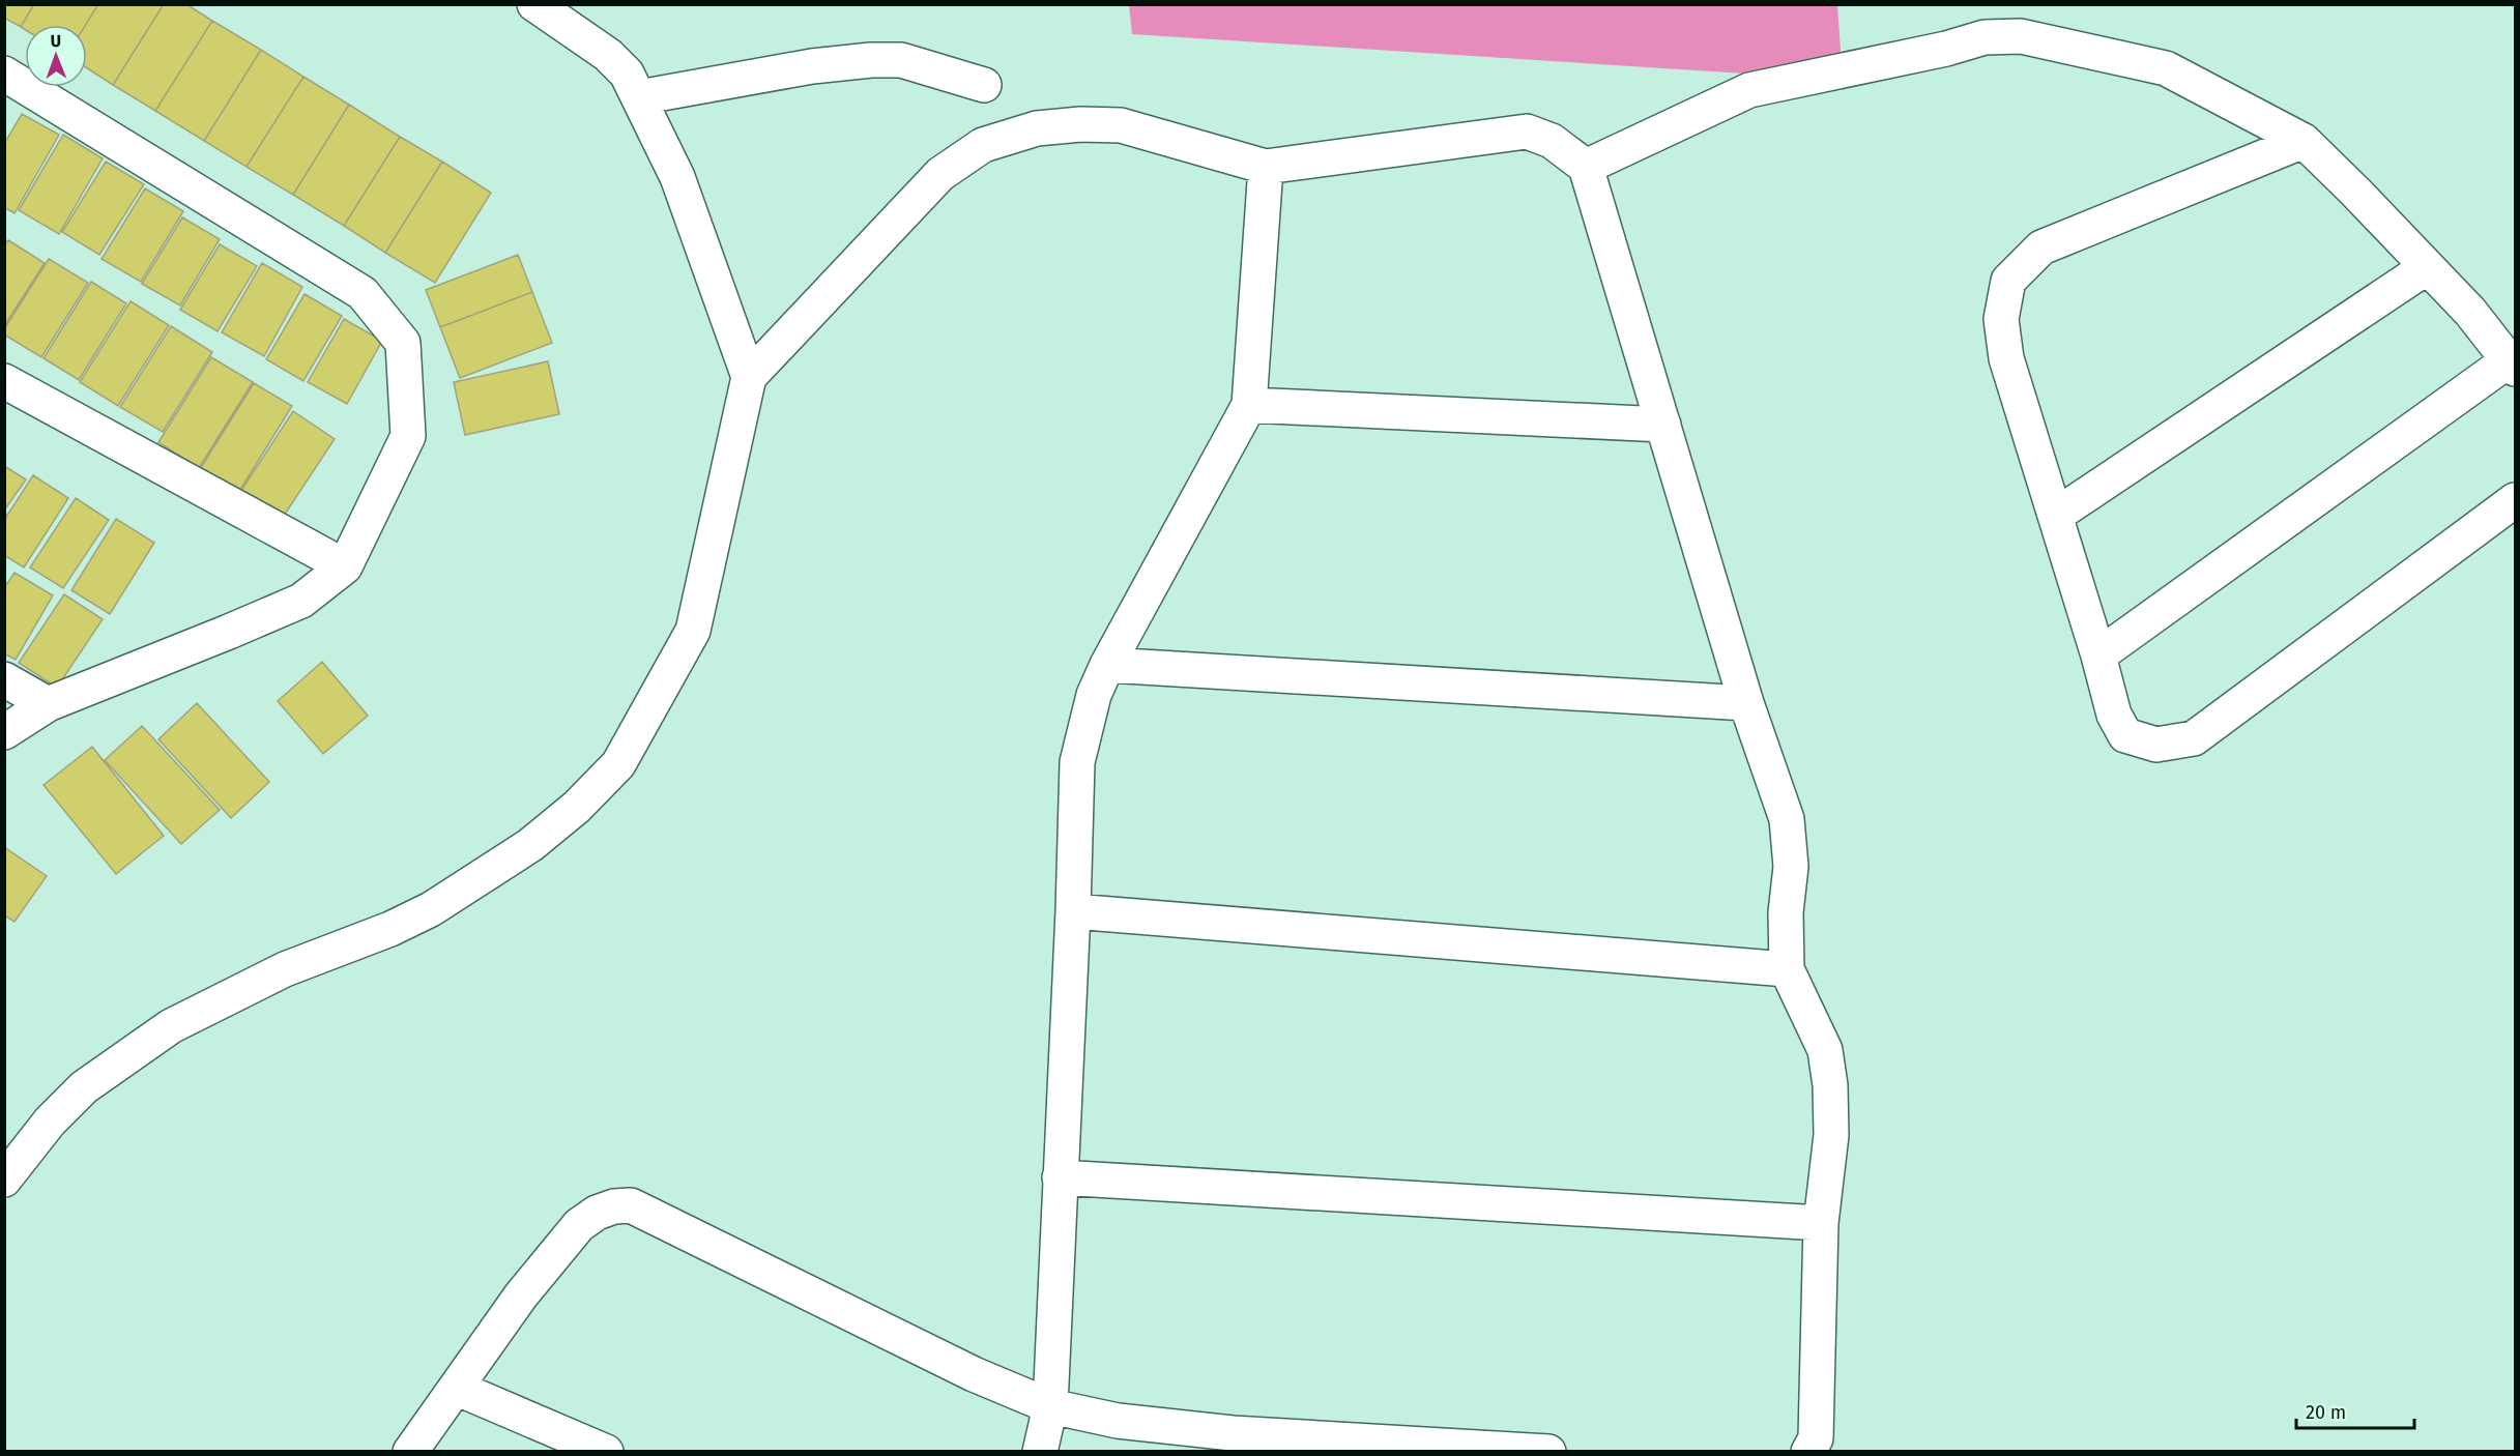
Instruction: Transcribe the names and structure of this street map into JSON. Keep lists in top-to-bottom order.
{
  "scale_bar": "20 m",
  "north": "top"
}
